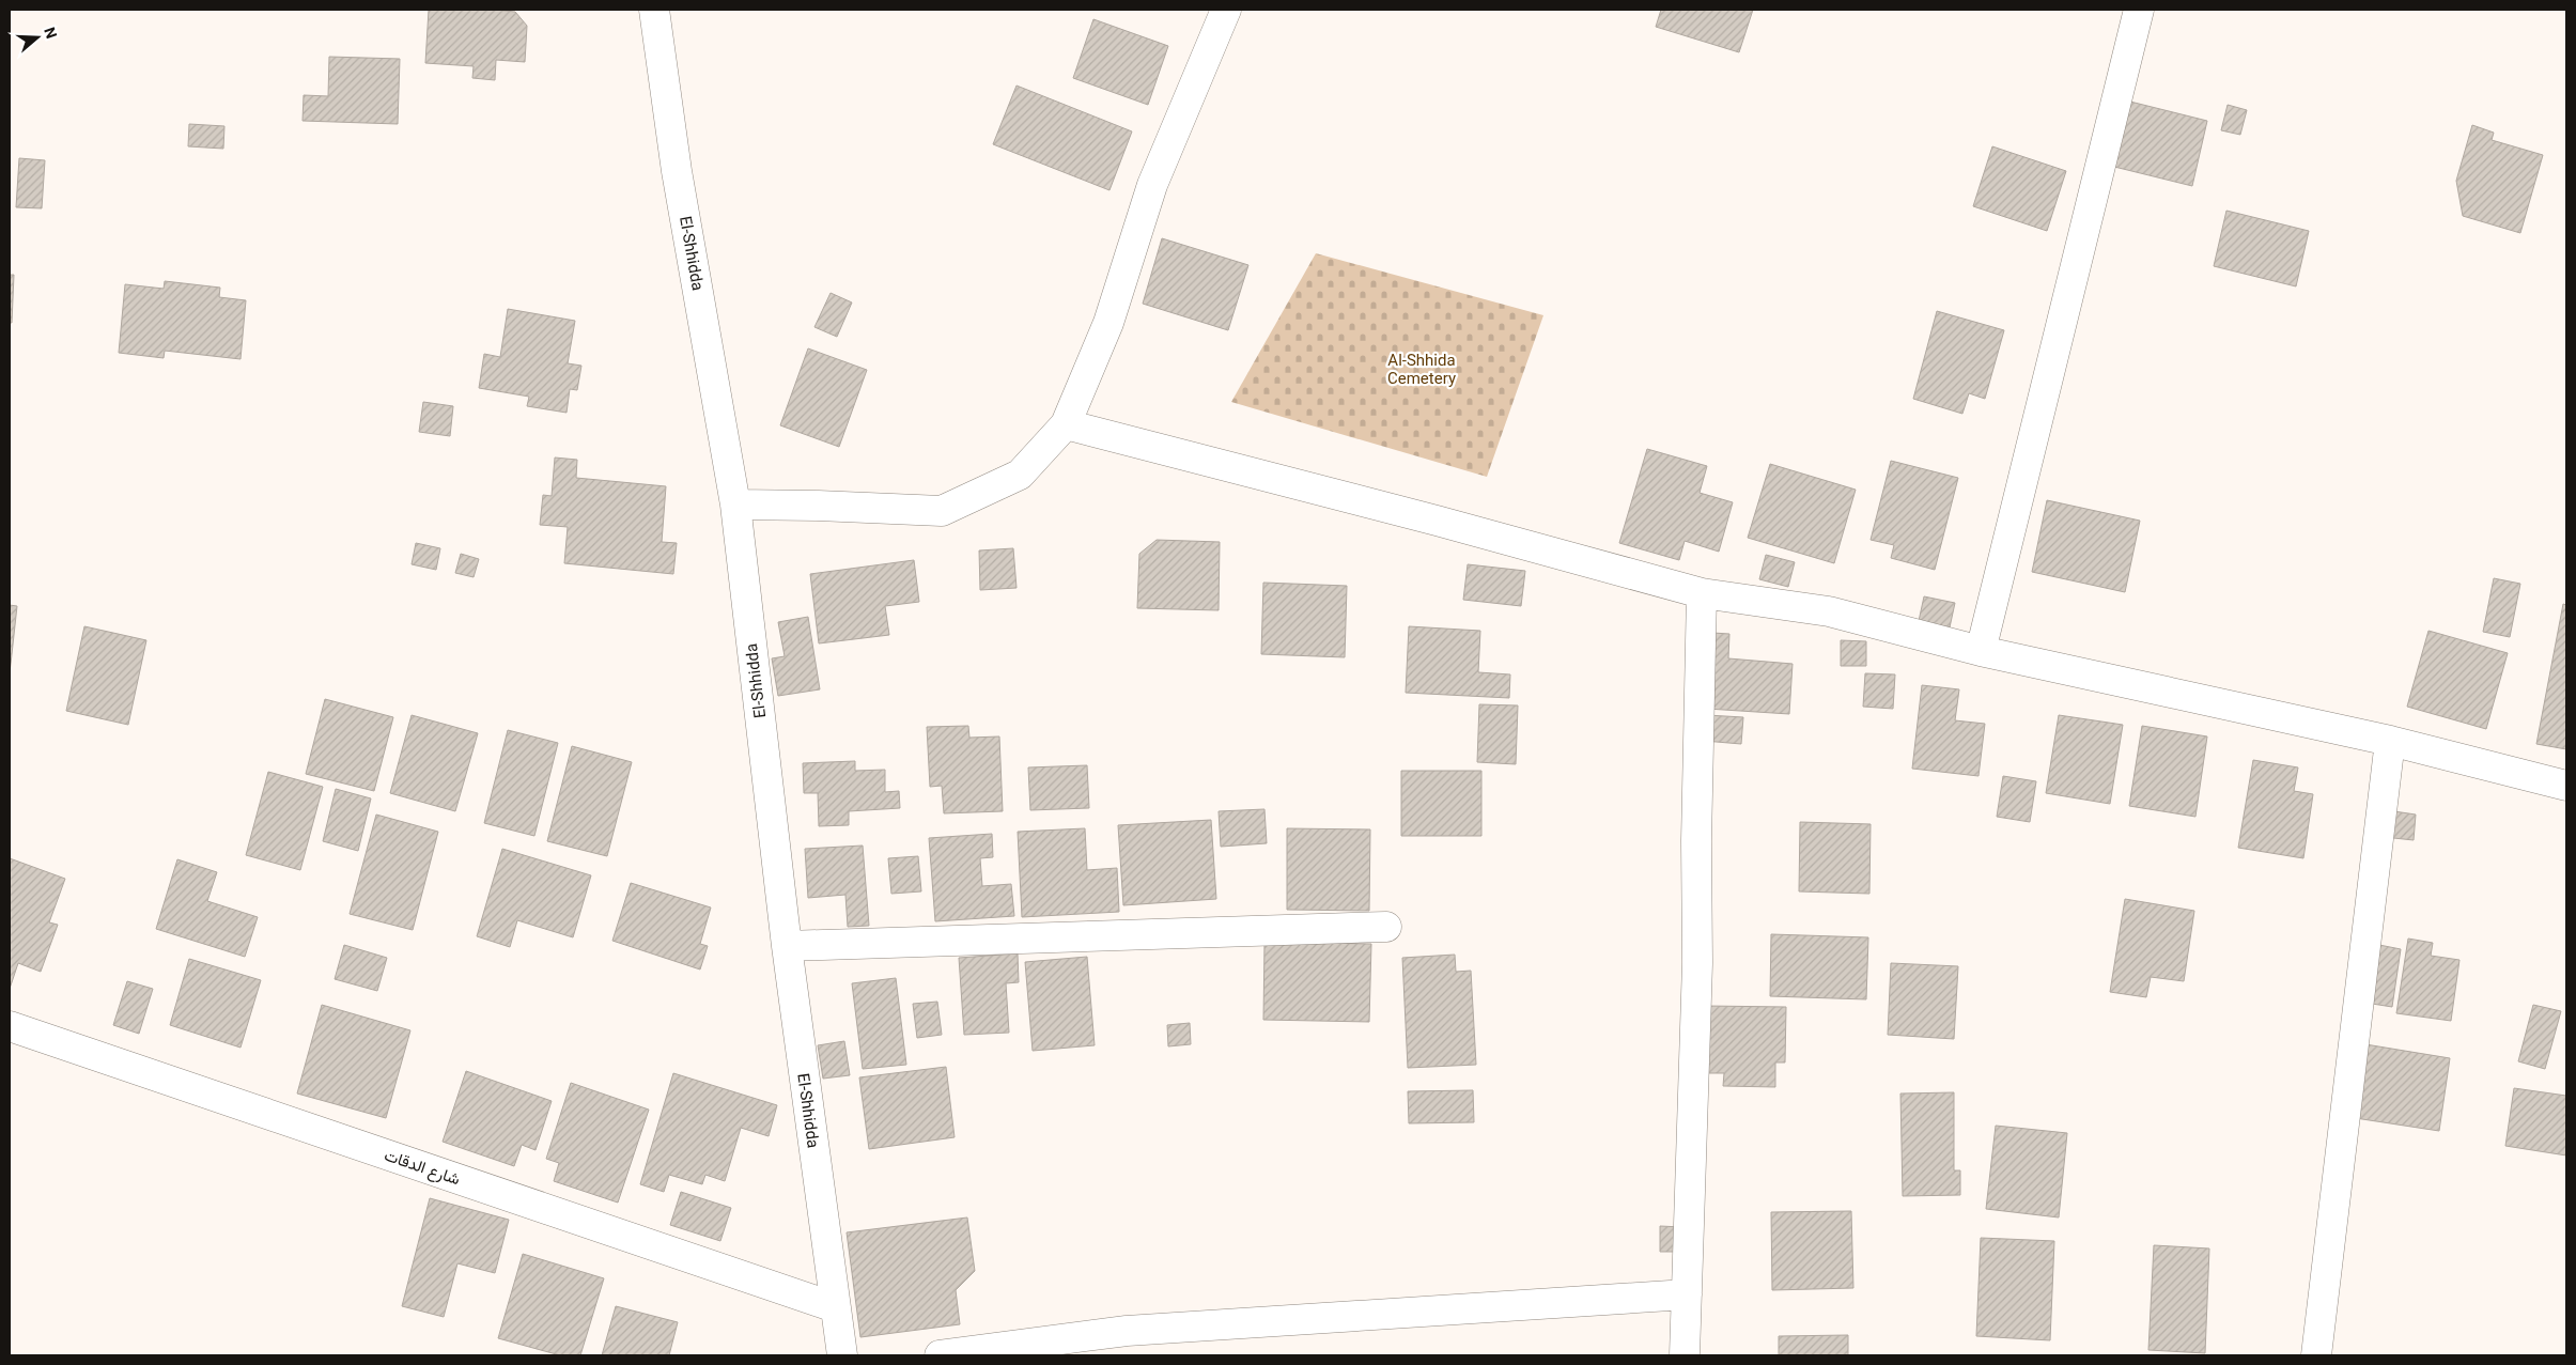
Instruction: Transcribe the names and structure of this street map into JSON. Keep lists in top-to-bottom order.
{
  "streets": {
    "street": ["El-Shhidda", "شارع الدقات"]
  },
  "crossings": [
    ["El-Shhidda", "شارع الدقات"]
  ],
  "parks": ["Al-Shhida Cemetery"],
  "north": "right"
}
